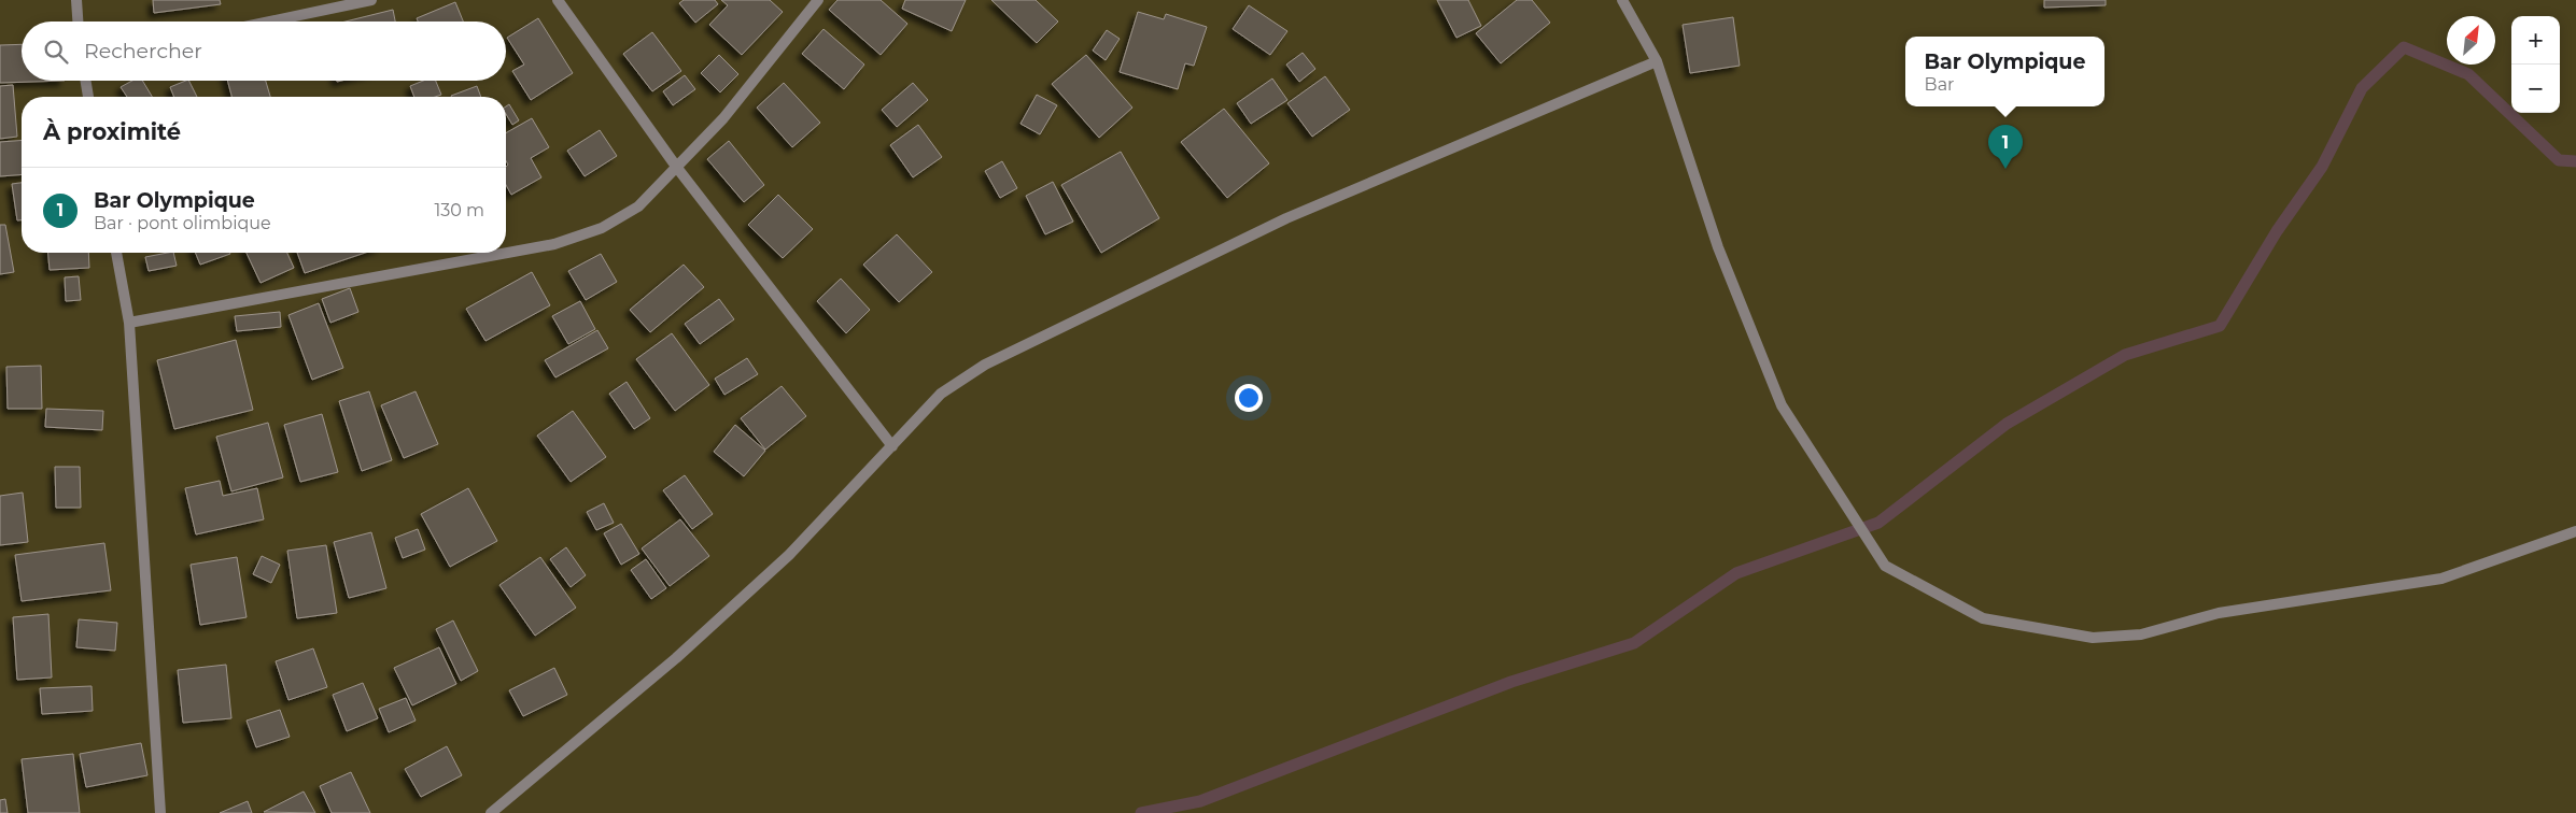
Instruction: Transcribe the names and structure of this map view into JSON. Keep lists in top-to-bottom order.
{
  "north": "top right",
  "page": {
    "map_buttons": ["+", "−"],
    "search": "Rechercher",
    "popup": ["Bar Olympique", "Bar"],
    "heading": "À proximité",
    "pins": "1",
    "list": [
      {
        "mark": "1",
        "name": "Bar Olympique",
        "note": "Bar · pont olimbique",
        "value": "130 m"
      }
    ]
  }
}
